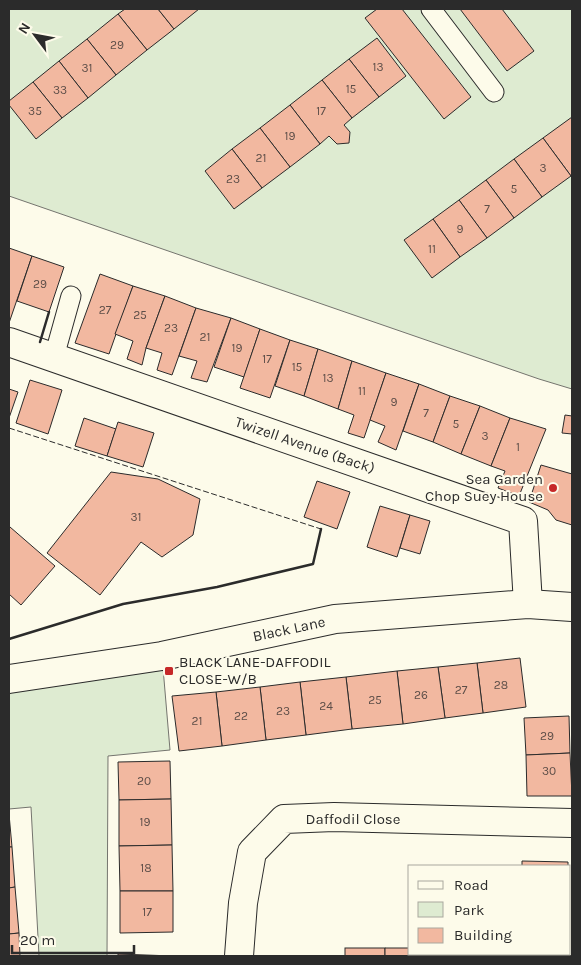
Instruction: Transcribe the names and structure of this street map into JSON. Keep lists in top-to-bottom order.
{
  "streets": {
    "street": ["Twizell Avenue (Back)", "Black Lane", "Daffodil Close"]
  },
  "crossings": [
    ["Twizell Avenue (Back)", "Black Lane"]
  ],
  "places": {
    "other": ["Sea Garden Chop Suey House"],
    "transit": ["BLACK LANE-DAFFODIL CLOSE-W/B"]
  },
  "house_numbers": [
    "29",
    "13",
    "31",
    "15",
    "33",
    "35",
    "17",
    "19",
    "21",
    "3",
    "23",
    "5",
    "7",
    "9",
    "11",
    "29",
    "27",
    "25",
    "23",
    "21",
    "19",
    "17",
    "15",
    "13",
    "11",
    "9",
    "7",
    "5",
    "3",
    "1",
    "31",
    "28",
    "27",
    "26",
    "25",
    "24",
    "23",
    "22",
    "21",
    "29",
    "30",
    "20",
    "19",
    "18",
    "17"
  ],
  "legend": ["Road", "Park", "Building"],
  "scale_bar": "20 m",
  "north": "top left"
}
